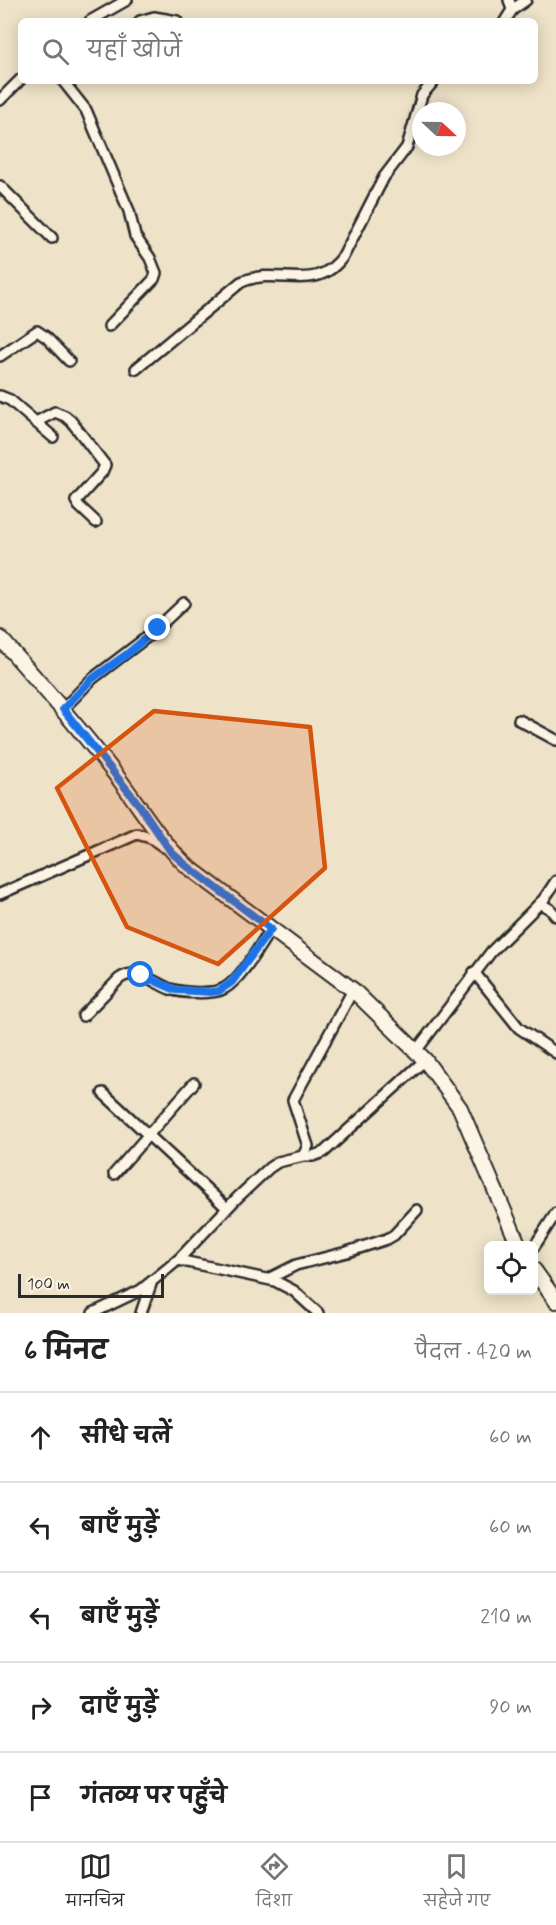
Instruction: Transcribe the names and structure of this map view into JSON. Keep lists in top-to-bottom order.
{
  "scale_bar": "100 m",
  "north": "right",
  "page": {
    "search": "यहाँ खोजें",
    "scale": "100 m",
    "heading": ["6 मिनट", "पैदल · 420 m"],
    "list": [
      ["सीधे चलें", "60 m"],
      ["बाएँ मुड़ें", "60 m"],
      ["बाएँ मुड़ें", "210 m"],
      ["दाएँ मुड़ें", "90 m"],
      "गंतव्य पर पहुँचे"
    ],
    "nav": ["मानचित्र", "दिशा", "सहेजे गए"]
  }
}
